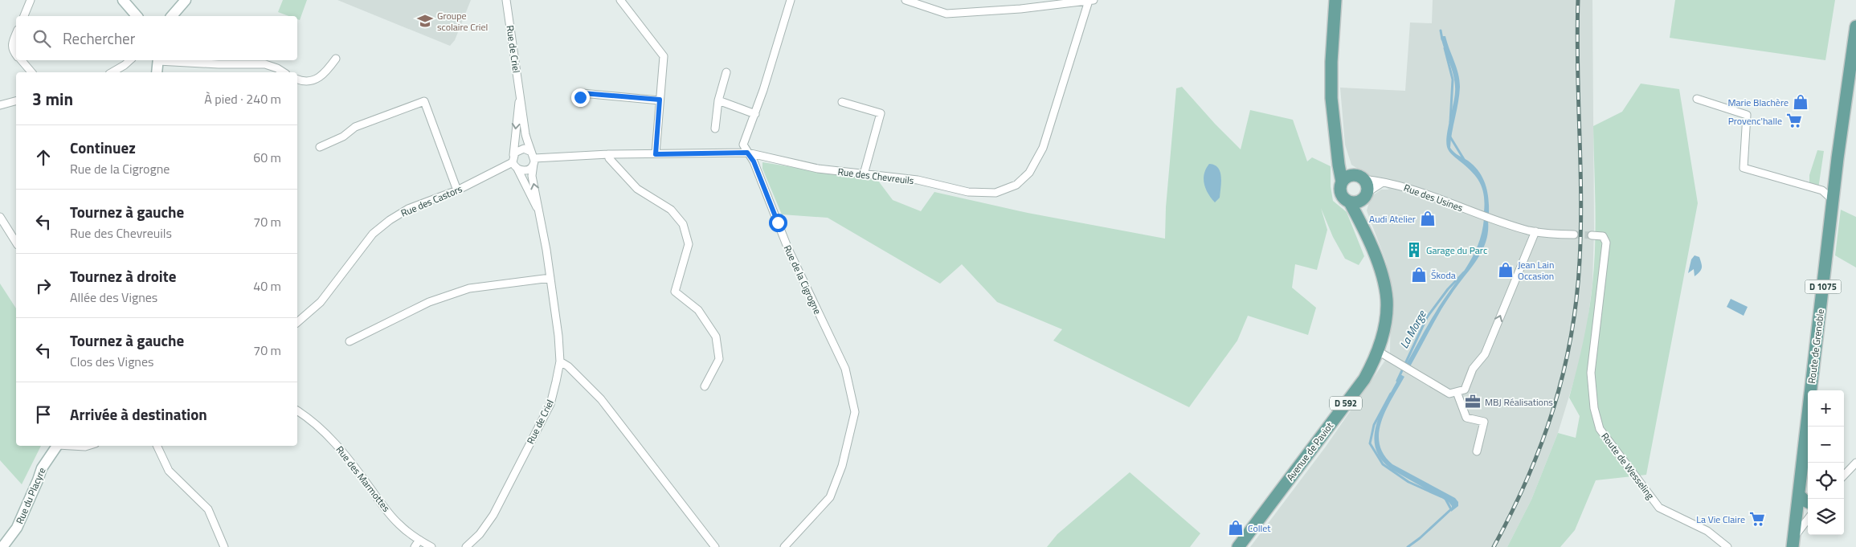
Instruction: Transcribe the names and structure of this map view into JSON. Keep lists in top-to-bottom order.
{
  "streets": {
    "main road": [
      "D 1075",
      "Route de Grenoble",
      "D 592",
      "Avenue de Paviot"
    ],
    "street": [
      "Rue de Criel",
      "Rue des Chevreuils",
      "Rue des Usines",
      "Rue des Castors",
      "Rue de la Cigrogne",
      "Route de Wesseling",
      "Rue des Marmottes",
      "Rue du Placyre"
    ]
  },
  "crossings": [
    ["Rue de Criel", "Rue des Chevreuils"],
    ["Rue de Criel", "Rue des Castors"],
    ["Rue des Chevreuils", "Rue des Castors"],
    ["Rue des Chevreuils", "Rue de la Cigrogne"],
    ["Rue des Usines", "Avenue de Paviot"]
  ],
  "water": ["La Morge"],
  "places": {
    "school or university": ["Groupe scolaire Criel"],
    "shop": [
      "Marie Blachère",
      "Audi Atelier",
      "Jean Lain Occasion",
      "Škoda",
      "Collet"
    ],
    "supermarket": ["Provenc'halle", "La Vie Claire"],
    "building": ["Garage du Parc"],
    "office": ["MBJ Réalisations"]
  },
  "page": {
    "search": "Rechercher",
    "heading": ["3 min", "À pied · 240 m"],
    "list": [
      ["Continuez", "Rue de la Cigrogne", "60 m"],
      ["Tournez à gauche", "Rue des Chevreuils", "70 m"],
      ["Tournez à droite", "Allée des Vignes", "40 m"],
      ["Tournez à gauche", "Clos des Vignes", "70 m"],
      "Arrivée à destination"
    ],
    "map_buttons": ["+", "−"]
  }
}
